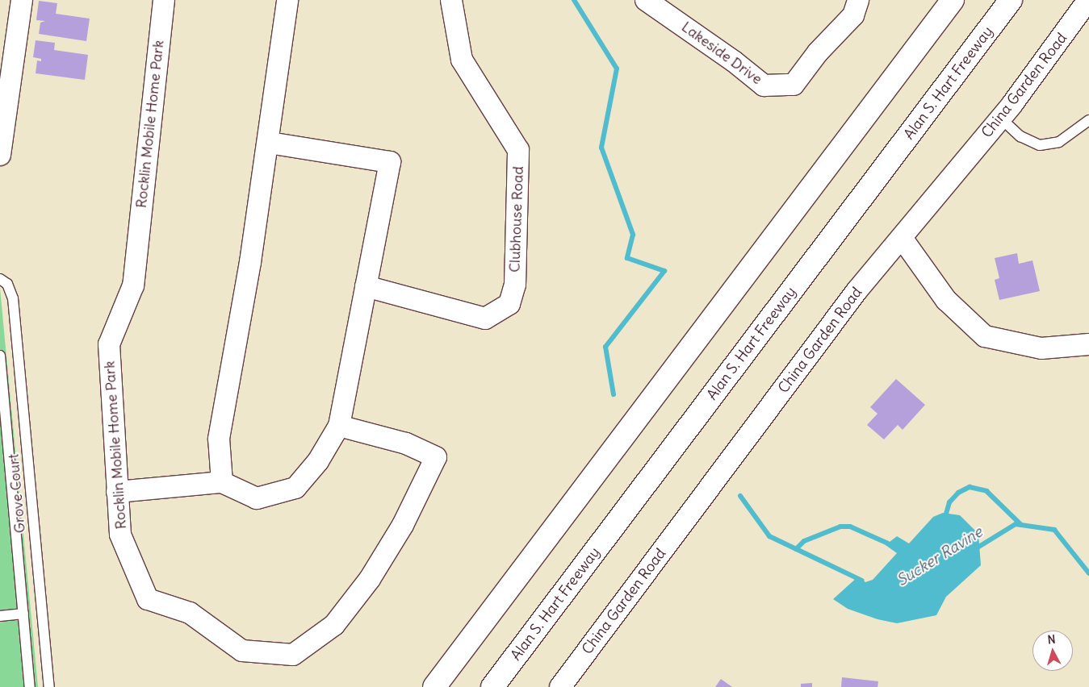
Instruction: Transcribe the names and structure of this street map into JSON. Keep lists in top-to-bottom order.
{
  "streets": {
    "highway": ["Alan S. Hart Freeway"],
    "street": [
      "Lakeside Drive",
      "China Garden Road",
      "Rocklin Mobile Home Park",
      "Clubhouse Road"
    ],
    "lane": ["Grove Court"]
  },
  "water": ["Sucker Ravine"],
  "north": "top"
}
